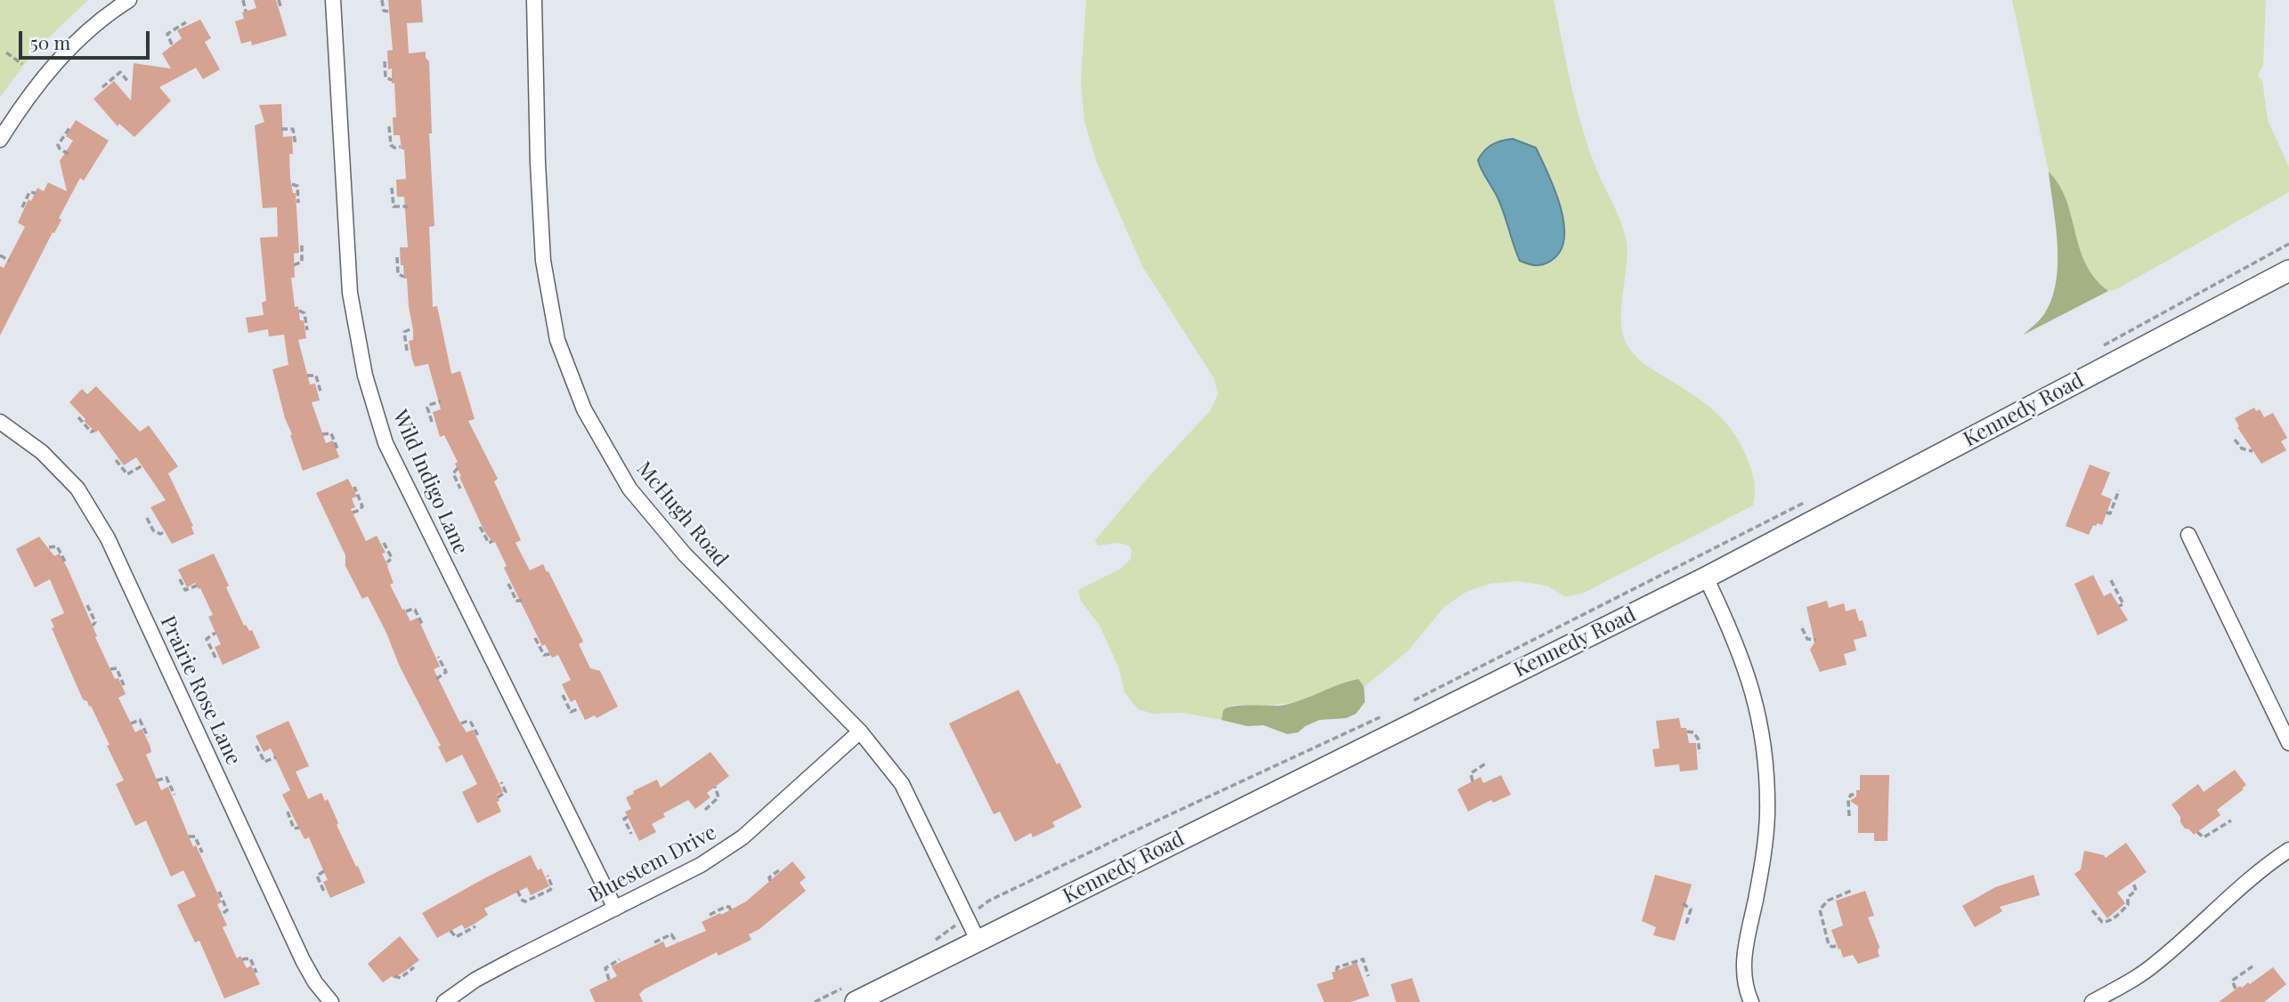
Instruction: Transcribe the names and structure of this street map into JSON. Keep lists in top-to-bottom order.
{
  "streets": {
    "main road": ["Kennedy Road"],
    "street": [
      "Wild Indigo Lane",
      "McHugh Road",
      "Prairie Rose Lane",
      "Bluestem Drive"
    ]
  },
  "crossings": [
    ["Kennedy Road", "McHugh Road"],
    ["Wild Indigo Lane", "Bluestem Drive"],
    ["McHugh Road", "Bluestem Drive"]
  ],
  "scale_bar": "50 m"
}
